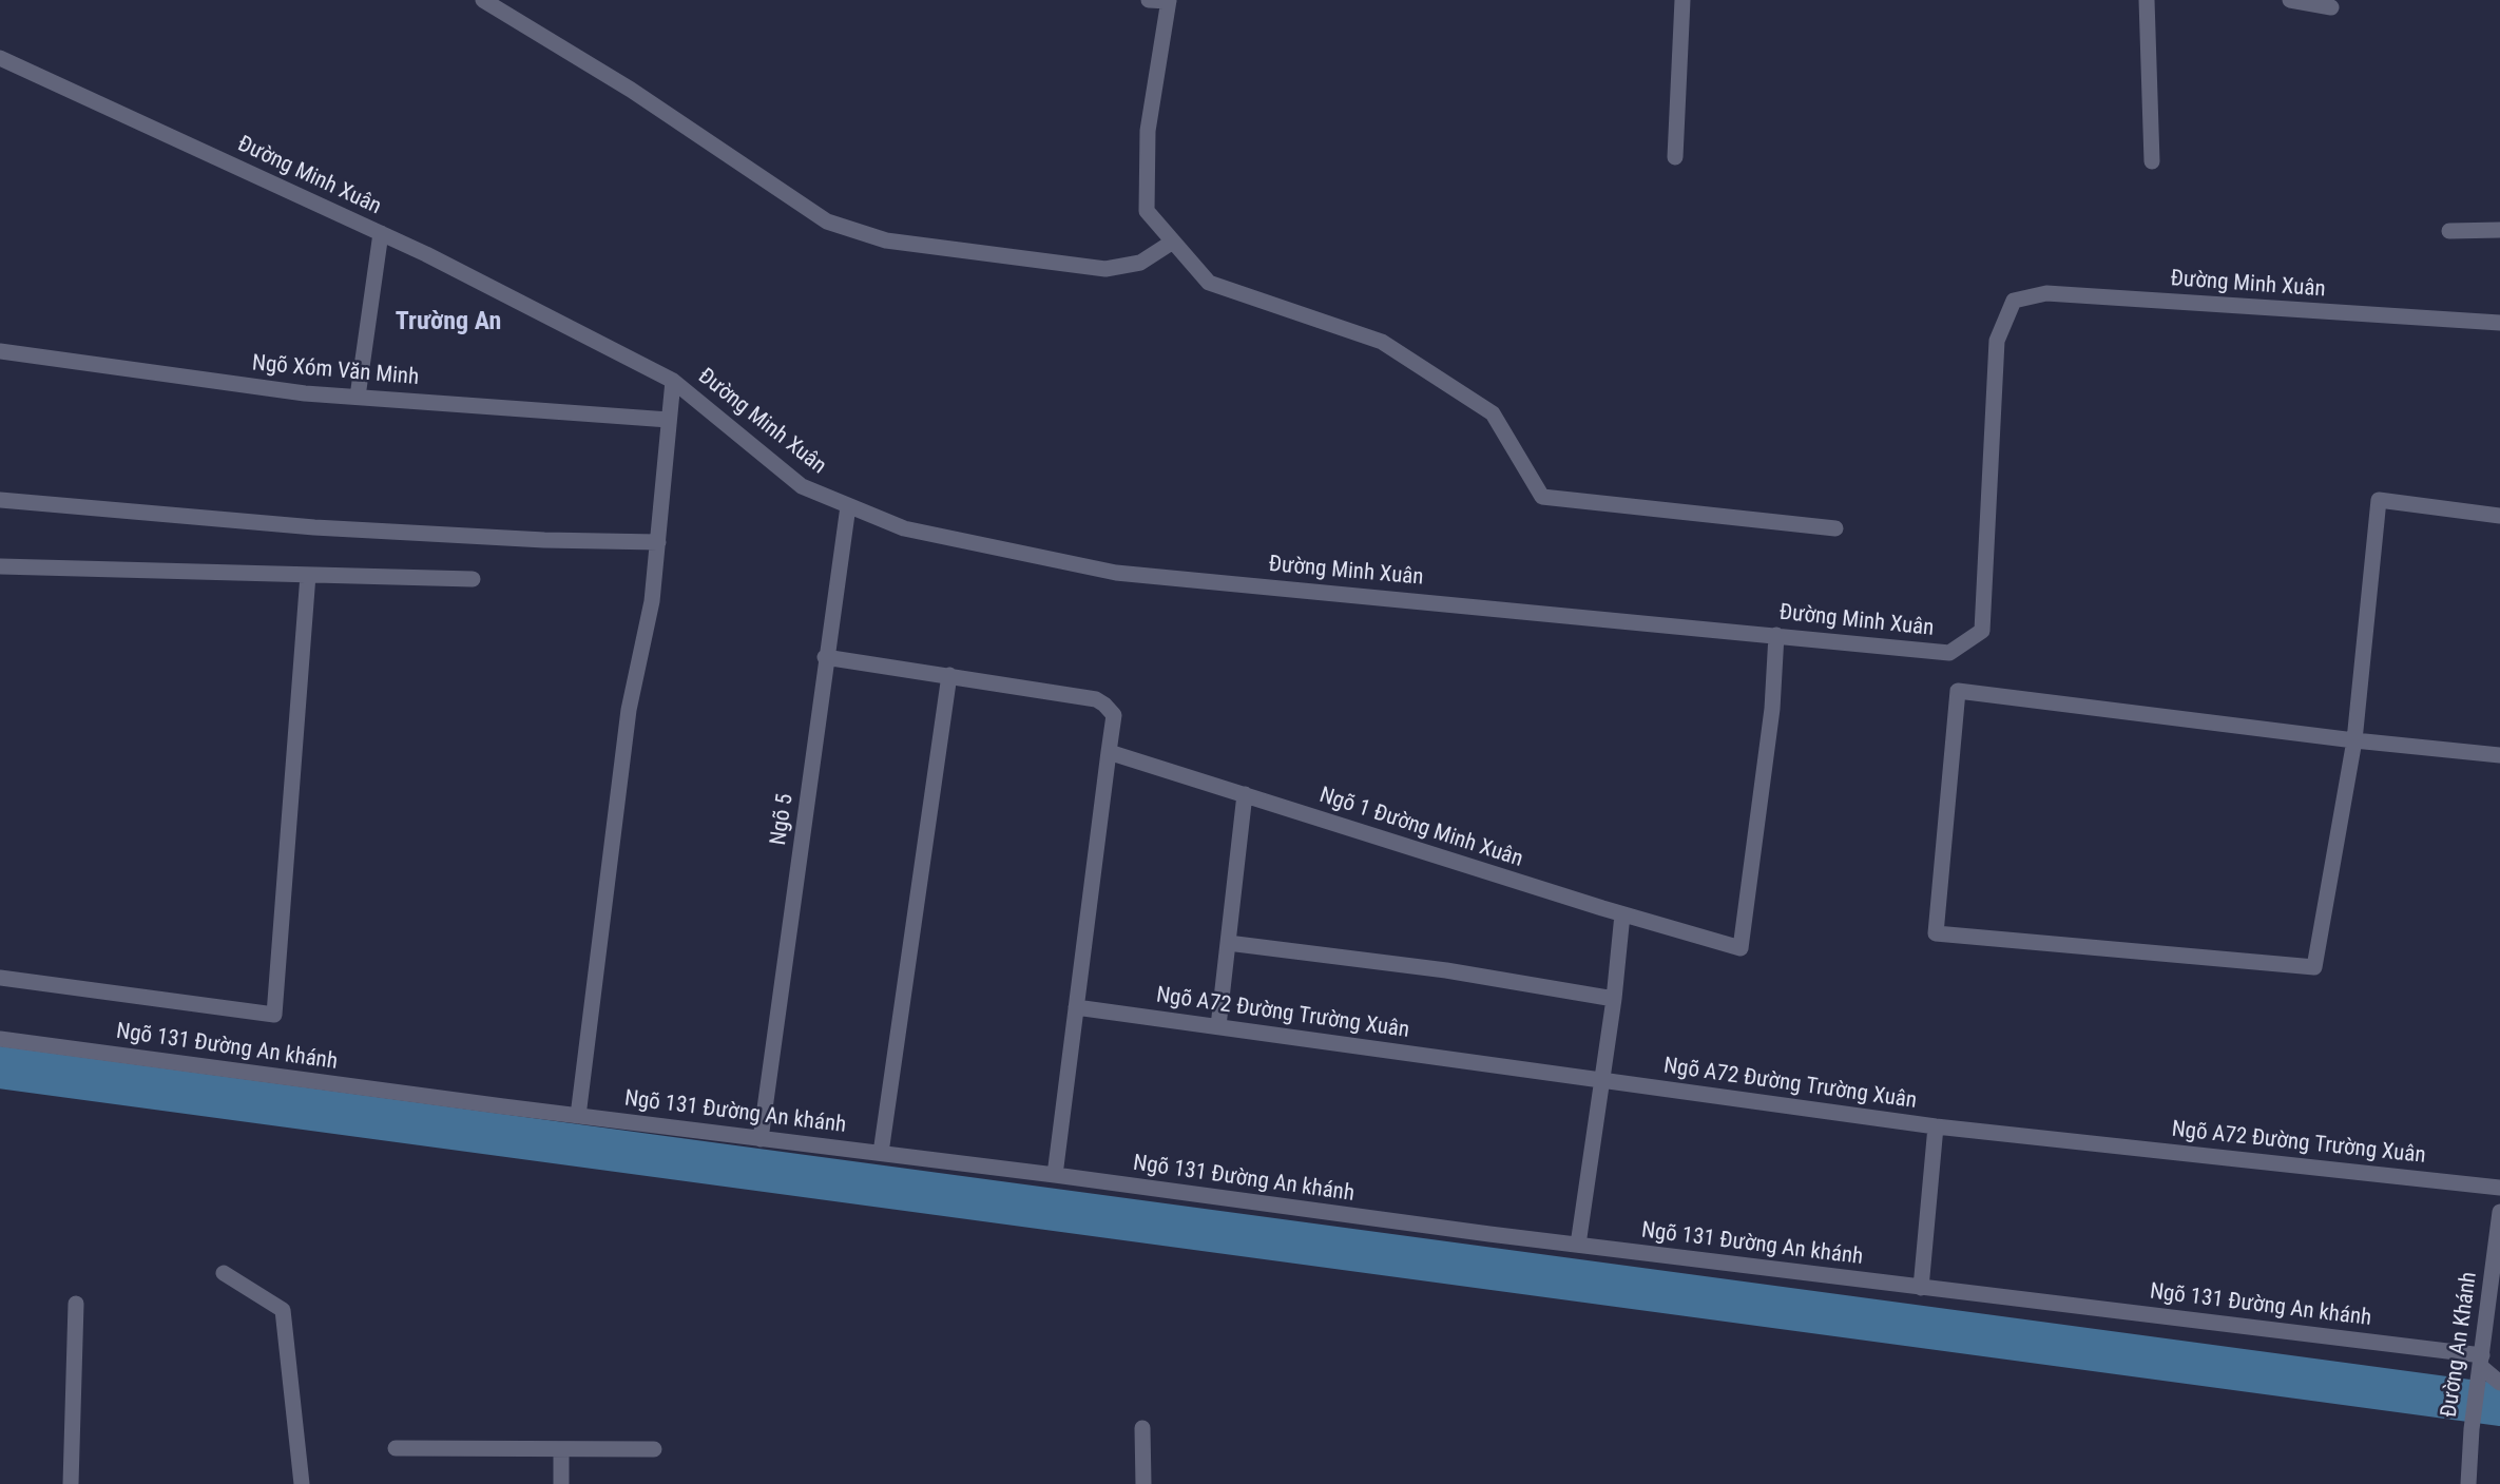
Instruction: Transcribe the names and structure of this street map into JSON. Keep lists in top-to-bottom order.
{
  "streets": {
    "street": [
      "Đường Minh Xuân",
      "Ngõ Xóm Văn Minh",
      "Ngõ 5",
      "Ngõ 1 Đường Minh Xuân",
      "Ngõ A72 Đường Trường Xuân",
      "Ngõ 131 Đường An khánh",
      "Đường An Khánh"
    ]
  },
  "crossings": [
    ["Đường Minh Xuân", "Ngõ 5"],
    ["Đường Minh Xuân", "Ngõ 1 Đường Minh Xuân"],
    ["Ngõ 5", "Ngõ 131 Đường An khánh"],
    ["Ngõ 131 Đường An khánh", "Đường An Khánh"]
  ],
  "districts": ["Trường An"]
}
